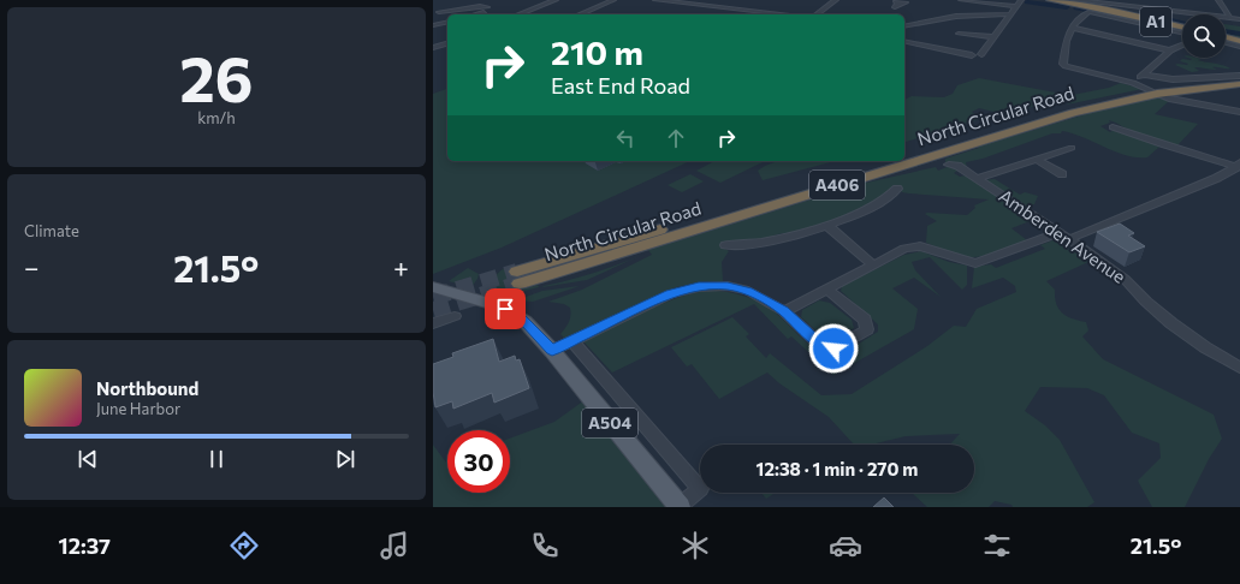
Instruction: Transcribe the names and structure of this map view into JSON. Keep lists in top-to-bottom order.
{
  "streets": {
    "highway": ["A1", "North Circular Road", "A406"],
    "main road": ["A504"],
    "street": ["Amberden Avenue"]
  },
  "page": {
    "tile": [
      ["26", "km/h"],
      "Climate"
    ],
    "turn": ["210 m", "East End Road"],
    "heat": ["−", "21.5°", "+"],
    "song": ["Northbound", "June Harbor"],
    "limit": "30",
    "trip": "12:38 · 1 min · 270 m",
    "tabs": ["12:37", "21.5°"]
  }
}
